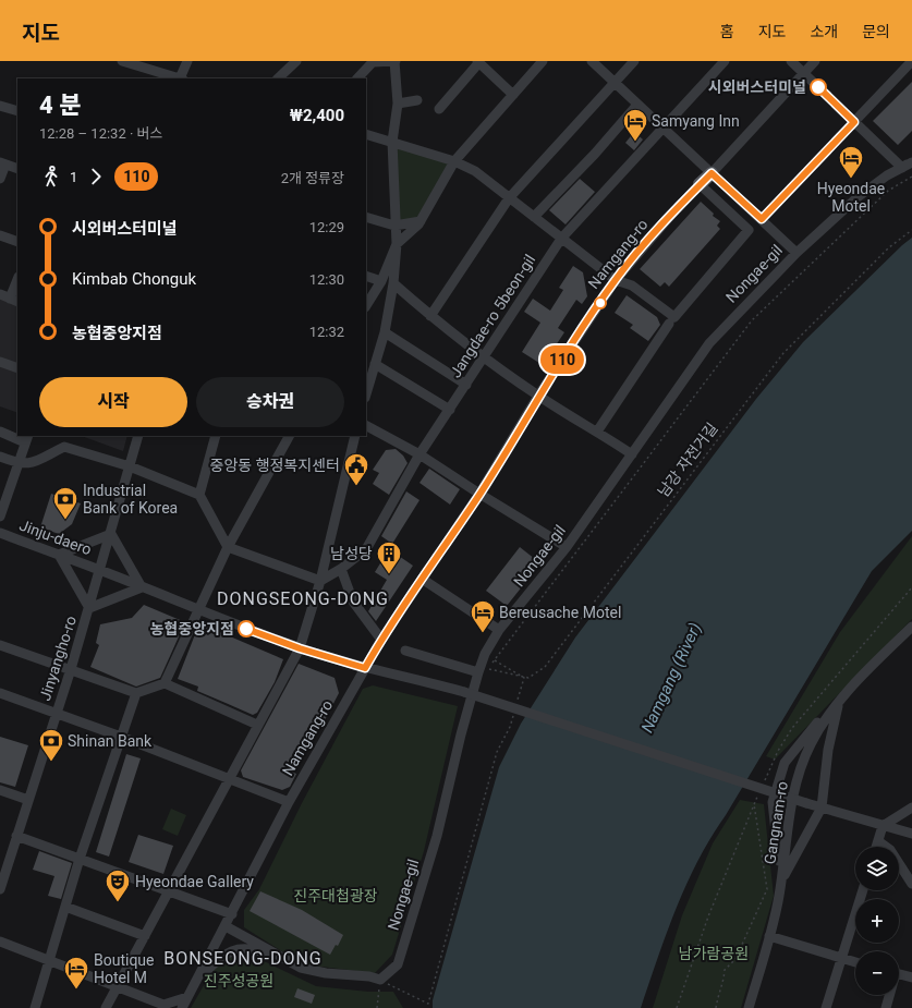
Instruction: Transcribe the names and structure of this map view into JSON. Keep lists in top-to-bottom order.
{
  "streets": {
    "main road": ["Namgang-ro"],
    "street": [
      "Nongae-gil",
      "Jangdae-ro 5beon-gil",
      "Jinju-daero",
      "Jinyangho-ro",
      "Gangnam-ro"
    ],
    "path": ["남강 자전거길"]
  },
  "crossings": [
    ["Namgang-ro", "Jinju-daero"],
    ["Jinju-daero", "Jinyangho-ro"]
  ],
  "districts": ["DONGSEONG-DONG", "BONSEONG-DONG"],
  "water": ["Namgang (River)"],
  "parks": ["진주대첩광장", "남가람공원", "진주성공원"],
  "places": {
    "other": ["시외버스터미널", "농협중앙지점"],
    "hotel": [
      "Samyang Inn",
      "Hyeondae Motel",
      "Bereusache Motel",
      "Boutique Hotel M"
    ],
    "public building": ["중앙동 행정복지센터"],
    "bank": ["Industrial Bank of Korea", "Shinan Bank"],
    "building": ["남성당"],
    "theatre": ["Hyeondae Gallery"]
  },
  "lines": ["bus line 110"],
  "page": {
    "header": "지도",
    "nav": [
      "홈",
      "지도",
      "소개",
      "문의"
    ],
    "on_map": "110",
    "heading": ["4 분", "12:28 – 12:32 · 버스", "₩2,400"],
    "legs": ["1", "110", "2개 정류장"],
    "list": [
      {
        "name": "시외버스터미널",
        "value": "12:29"
      },
      {
        "name": "Kimbab Chonguk",
        "value": "12:30"
      },
      {
        "name": "농협중앙지점",
        "value": "12:32"
      }
    ],
    "buttons": ["시작", "승차권"],
    "map_buttons": ["+", "−"]
  }
}
